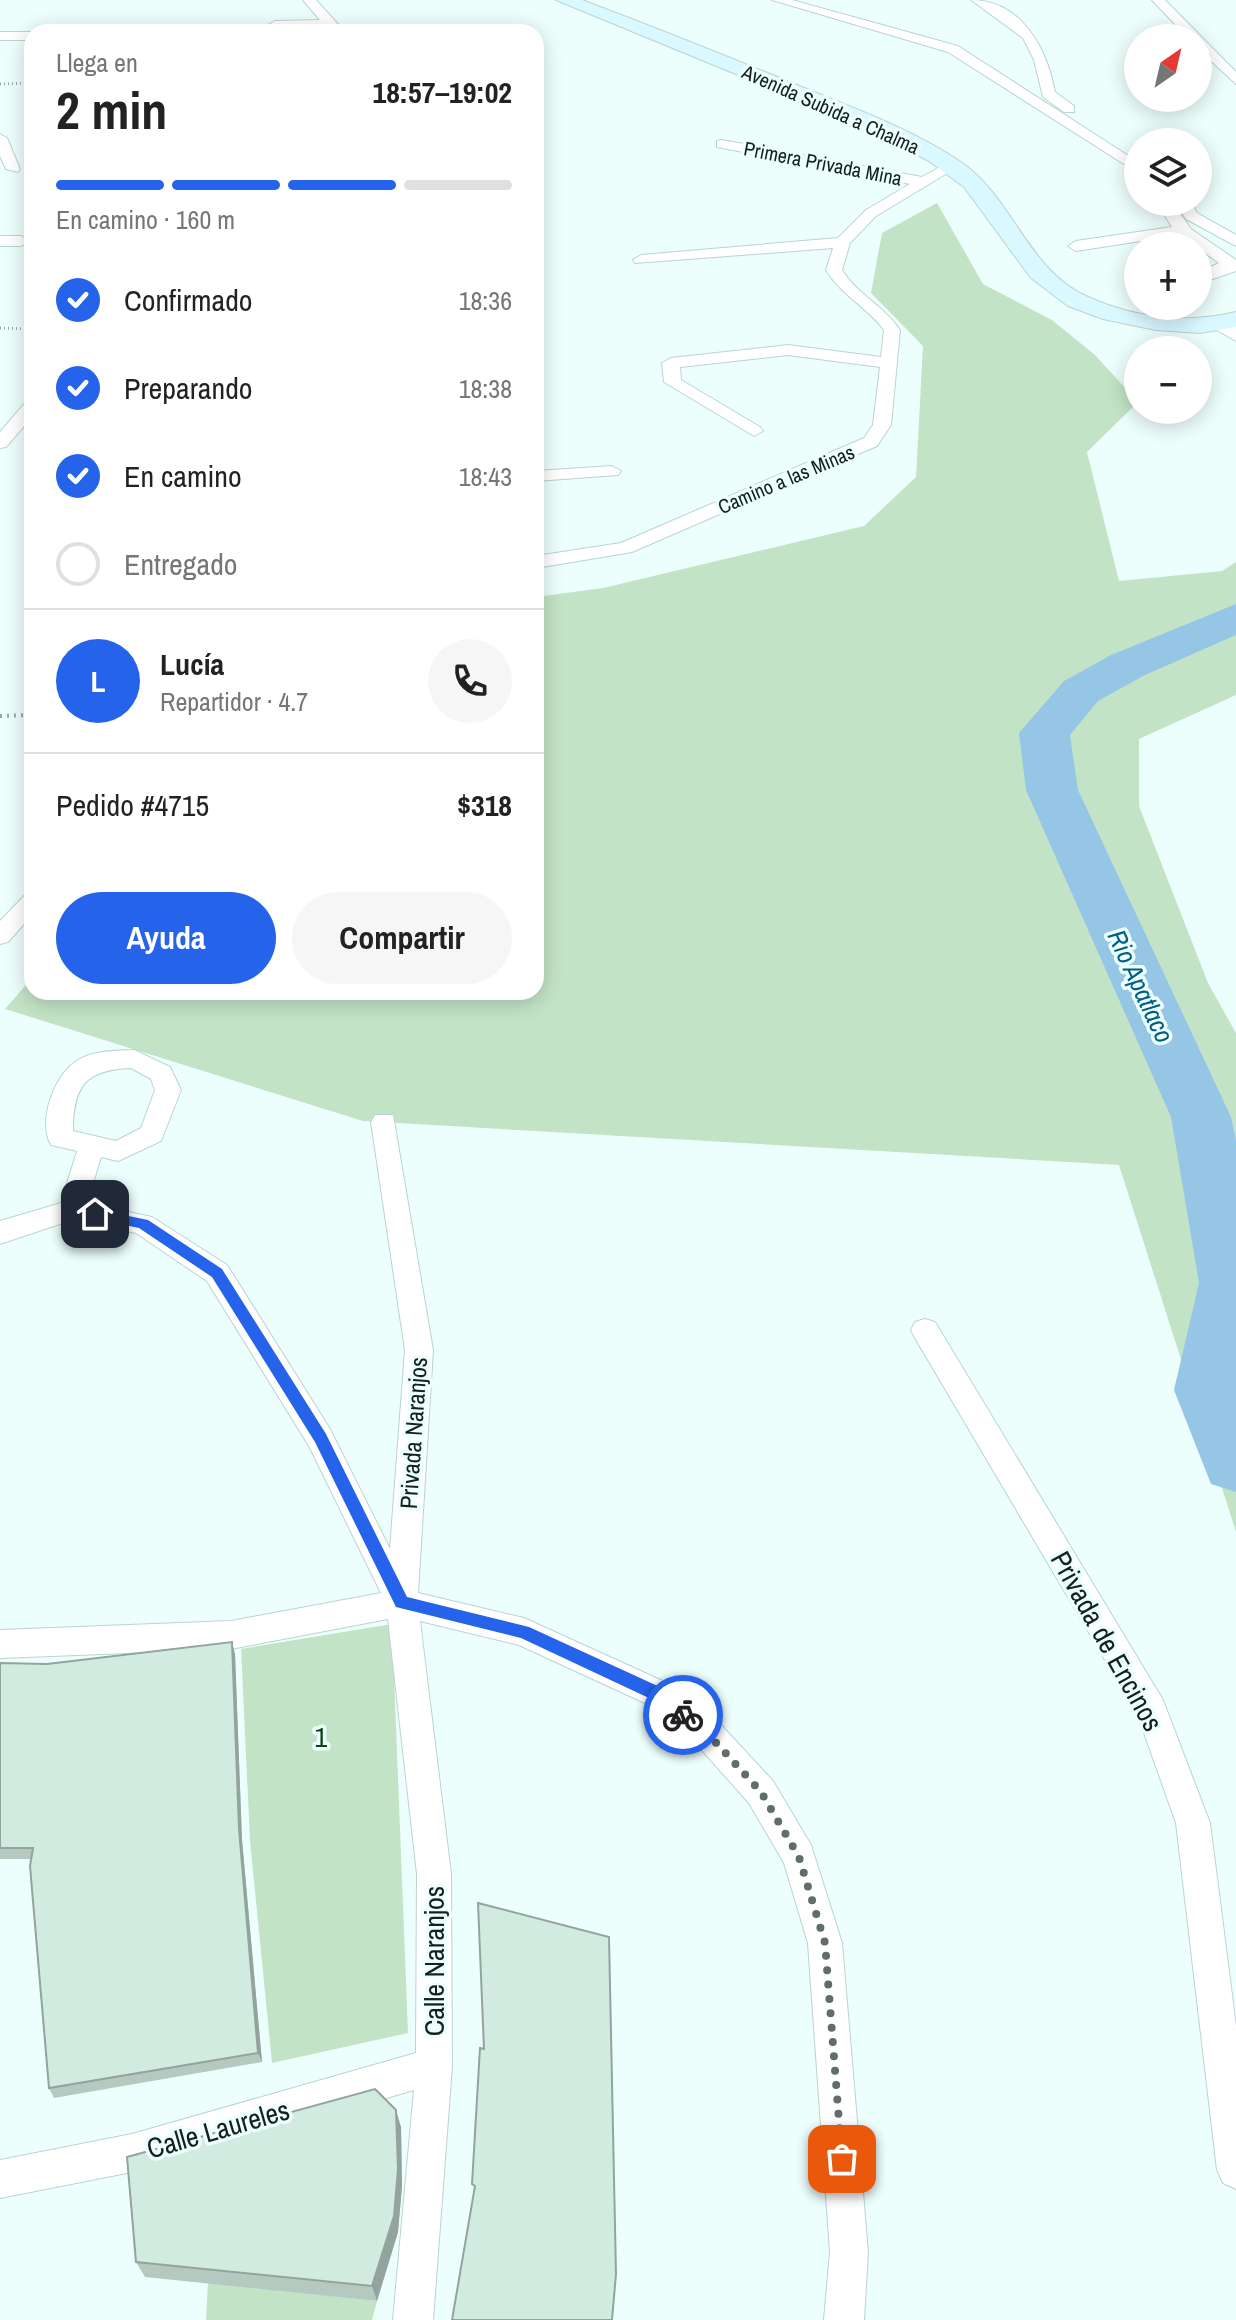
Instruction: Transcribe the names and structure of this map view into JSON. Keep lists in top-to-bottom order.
{
  "streets": {
    "main road": ["Avenida Subida a Chalma"],
    "street": [
      "Primera Privada Mina",
      "Camino a las Minas",
      "Privada Naranjos",
      "Privada de Encinos",
      "Calle Naranjos",
      "Calle Laureles"
    ]
  },
  "crossings": [
    ["Privada Naranjos", "Calle Naranjos"],
    ["Calle Naranjos", "Calle Laureles"]
  ],
  "water": ["Rio Apatlaco"],
  "parks": ["1"],
  "north": "top right",
  "page": {
    "map_buttons": ["+", "−"],
    "heading": ["2 min", "Llega en", "18:57–19:02"],
    "panel": [
      "Lucía",
      "Repartidor · 4.7",
      "Pedido #4715",
      "$318"
    ],
    "bar": "En camino · 160 m",
    "list": [
      ["Confirmado", "18:36"],
      ["Preparando", "18:38"],
      ["En camino", "18:43"],
      "Entregado"
    ],
    "round": "L",
    "buttons": ["Ayuda", "Compartir"]
  }
}
